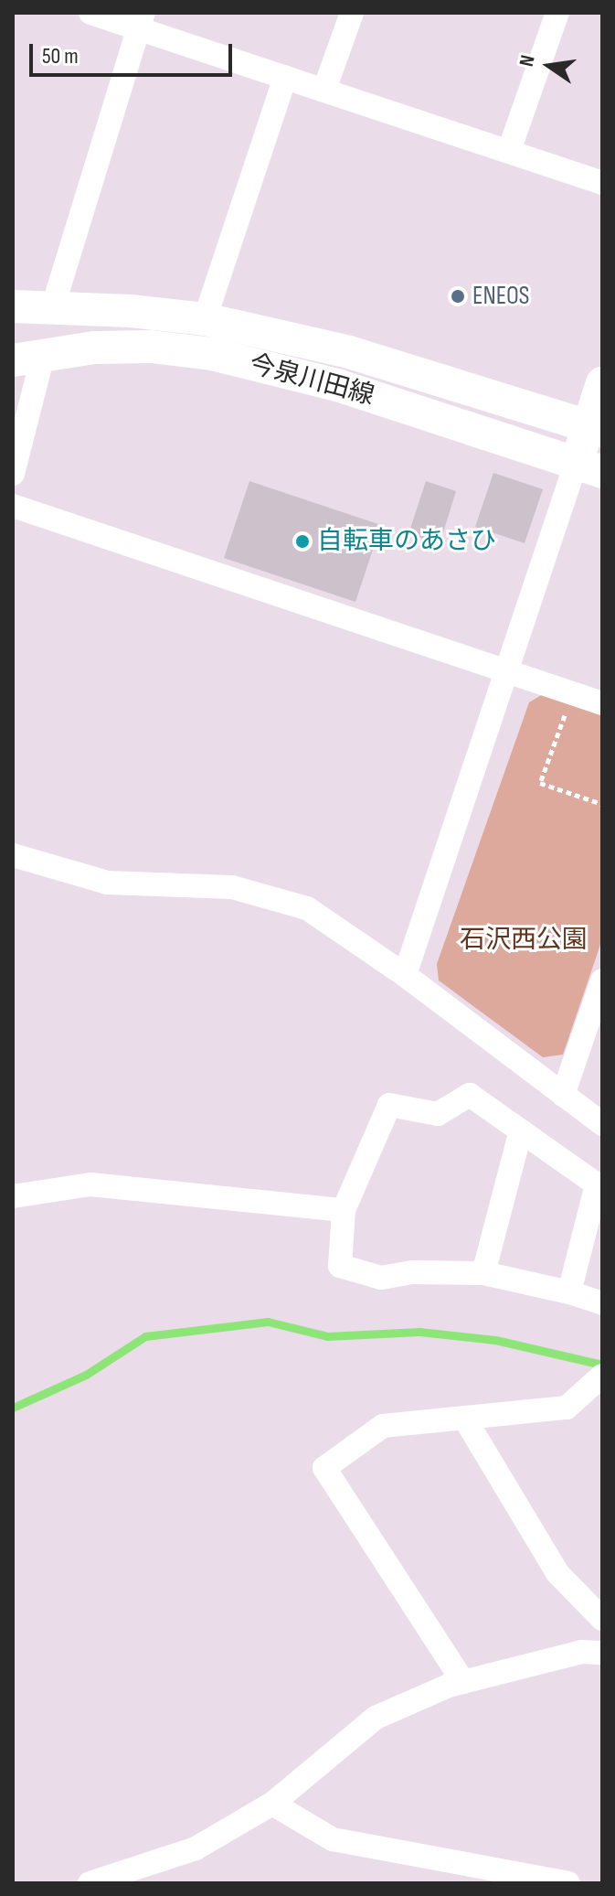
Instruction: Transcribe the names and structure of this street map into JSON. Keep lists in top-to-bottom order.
{
  "streets": {
    "street": ["今泉川田線"]
  },
  "parks": ["石沢西公園"],
  "places": ["ENEOS", "自転車のあさひ"],
  "scale_bar": "50 m",
  "north": "left"
}
